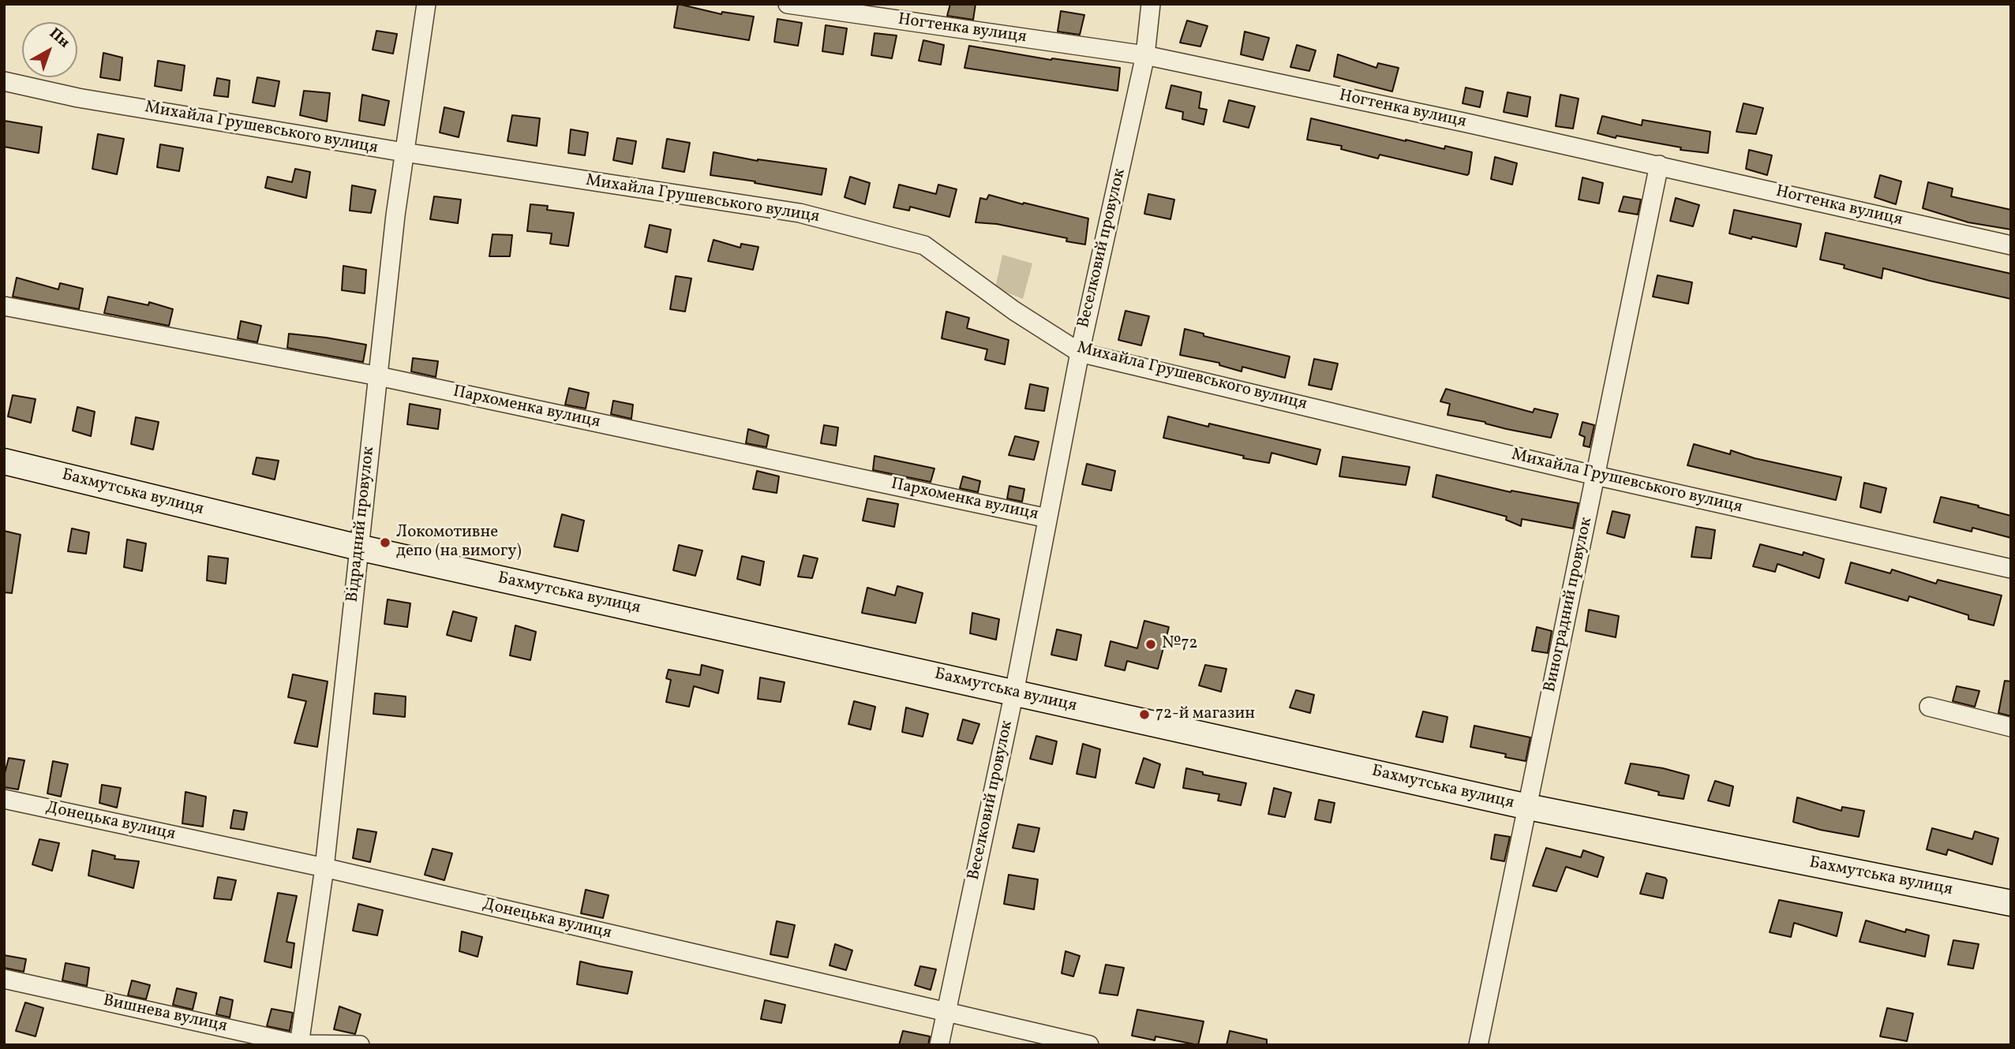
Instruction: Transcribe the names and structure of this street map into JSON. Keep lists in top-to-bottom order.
{
  "streets": {
    "street": [
      "Ногтенка вулиця",
      "Михайла Грушевського вулиця",
      "Веселковий провулок",
      "Пархоменка вулиця",
      "Бахмутська вулиця",
      "Відрадний провулок",
      "Виноградний провулок",
      "Донецька вулиця",
      "Вишнева вулиця"
    ]
  },
  "crossings": [
    ["Ногтенка вулиця", "Веселковий провулок"],
    ["Ногтенка вулиця", "Виноградний провулок"],
    ["Михайла Грушевського вулиця", "Веселковий провулок"],
    ["Михайла Грушевського вулиця", "Відрадний провулок"],
    ["Михайла Грушевського вулиця", "Виноградний провулок"],
    ["Веселковий провулок", "Пархоменка вулиця"],
    ["Веселковий провулок", "Бахмутська вулиця"],
    ["Веселковий провулок", "Донецька вулиця"],
    ["Пархоменка вулиця", "Відрадний провулок"],
    ["Бахмутська вулиця", "Відрадний провулок"],
    ["Бахмутська вулиця", "Виноградний провулок"],
    ["Відрадний провулок", "Донецька вулиця"],
    ["Відрадний провулок", "Вишнева вулиця"]
  ],
  "places": ["Локомотивне депо (на вимогу)", "№72", "72-й магазин"],
  "north": "top right"
}
